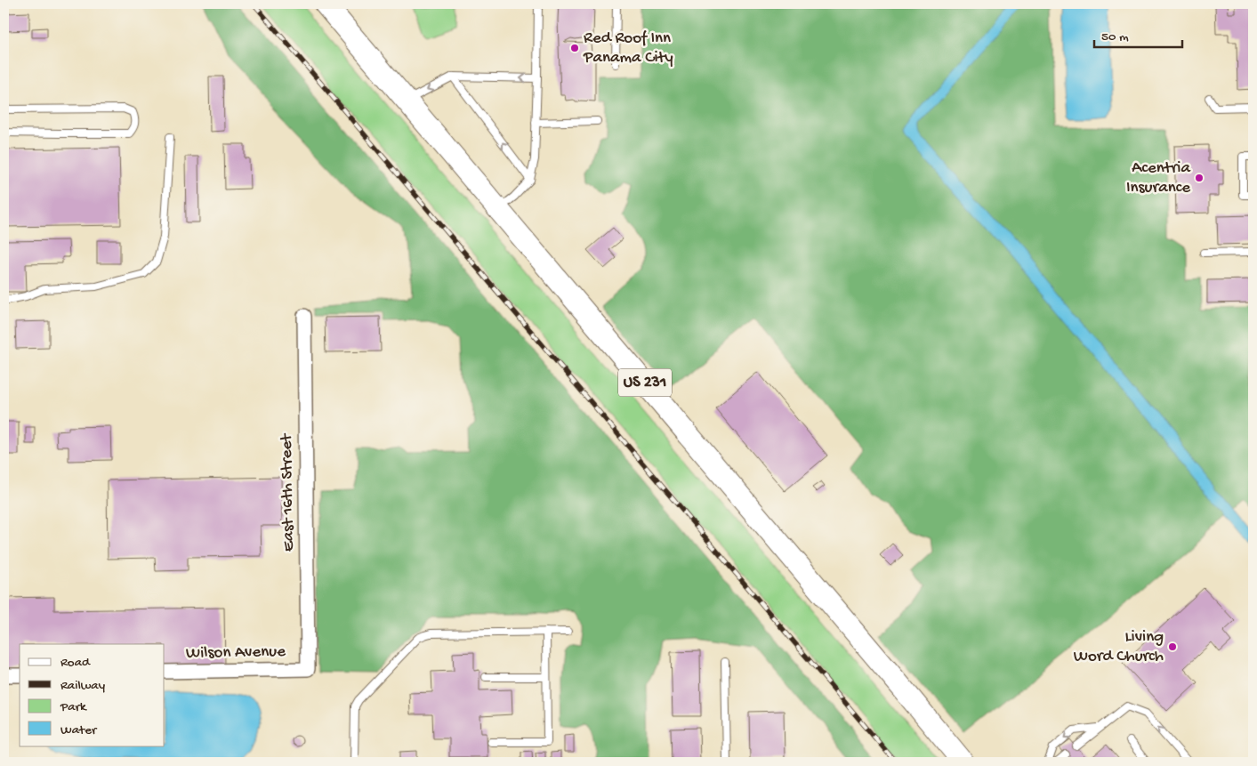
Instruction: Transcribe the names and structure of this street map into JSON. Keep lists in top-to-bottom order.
{
  "streets": {
    "highway": ["US 231"],
    "street": ["East 16th Street", "Wilson Avenue"]
  },
  "crossings": [
    ["East 16th Street", "Wilson Avenue"]
  ],
  "places": ["Red Roof Inn Panama City", "Acentria Insurance", "Living Word Church"],
  "legend": [
    "Road",
    "Railway",
    "Park",
    "Water"
  ],
  "scale_bar": "50 m"
}
